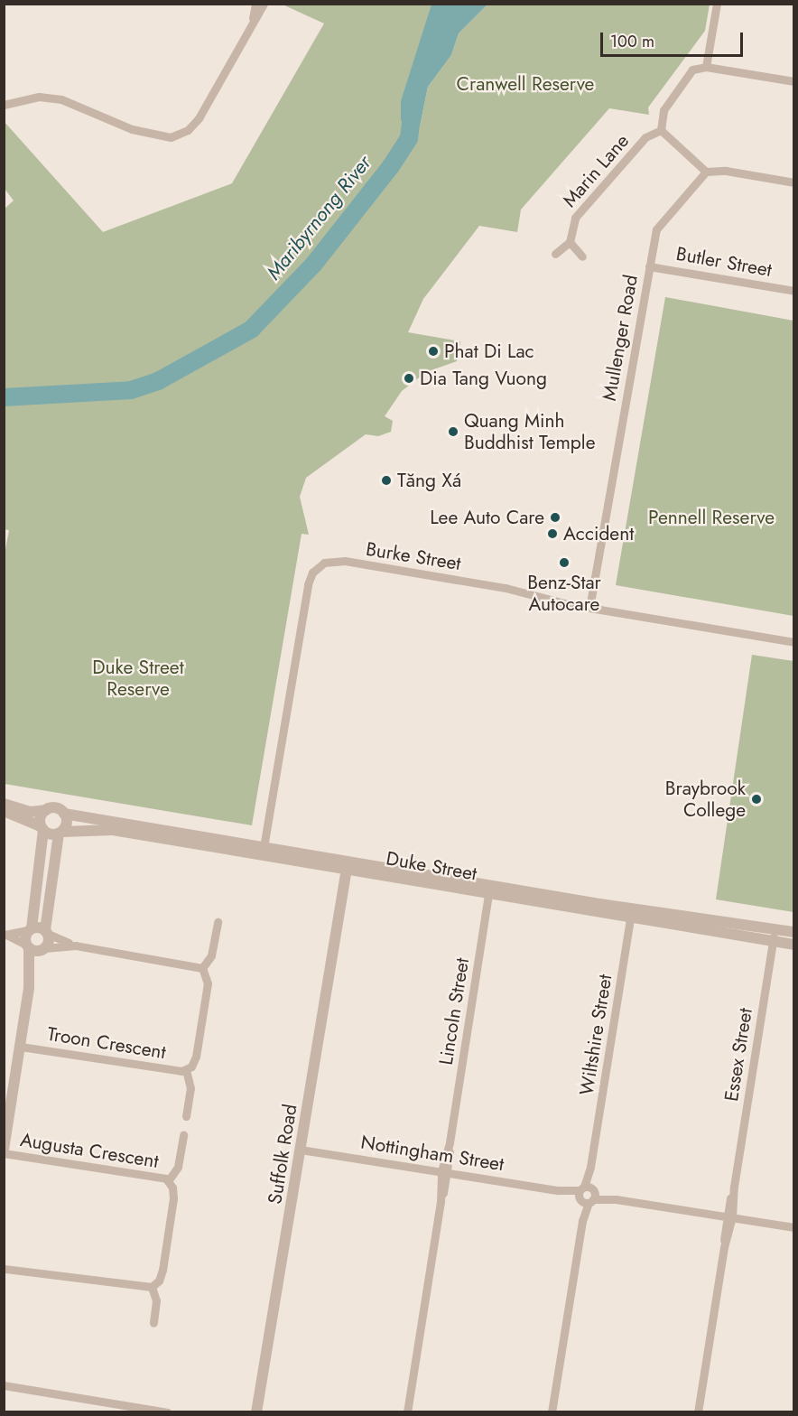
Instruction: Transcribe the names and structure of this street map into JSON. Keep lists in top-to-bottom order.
{
  "streets": {
    "street": [
      "Marin Lane",
      "Butler Street",
      "Mullenger Road",
      "Burke Street",
      "Duke Street",
      "Lincoln Street",
      "Wiltshire Street",
      "Troon Crescent",
      "Essex Street",
      "Augusta Crescent",
      "Nottingham Street",
      "Suffolk Road"
    ]
  },
  "crossings": [
    ["Butler Street", "Mullenger Road"],
    ["Mullenger Road", "Burke Street"],
    ["Burke Street", "Duke Street"],
    ["Duke Street", "Lincoln Street"],
    ["Duke Street", "Wiltshire Street"],
    ["Duke Street", "Essex Street"],
    ["Duke Street", "Suffolk Road"],
    ["Lincoln Street", "Nottingham Street"],
    ["Wiltshire Street", "Nottingham Street"],
    ["Essex Street", "Nottingham Street"],
    ["Nottingham Street", "Suffolk Road"]
  ],
  "water": ["Maribyrnong River"],
  "parks": ["Cranwell Reserve", "Pennell Reserve", "Duke Street Reserve"],
  "places": [
    "Phat Di Lac",
    "Dia Tang Vuong",
    "Quang Minh Buddhist Temple",
    "Tăng Xá",
    "Lee Auto Care",
    "Accident",
    "Benz-Star Autocare",
    "Braybrook College"
  ],
  "scale_bar": "100 m"
}
